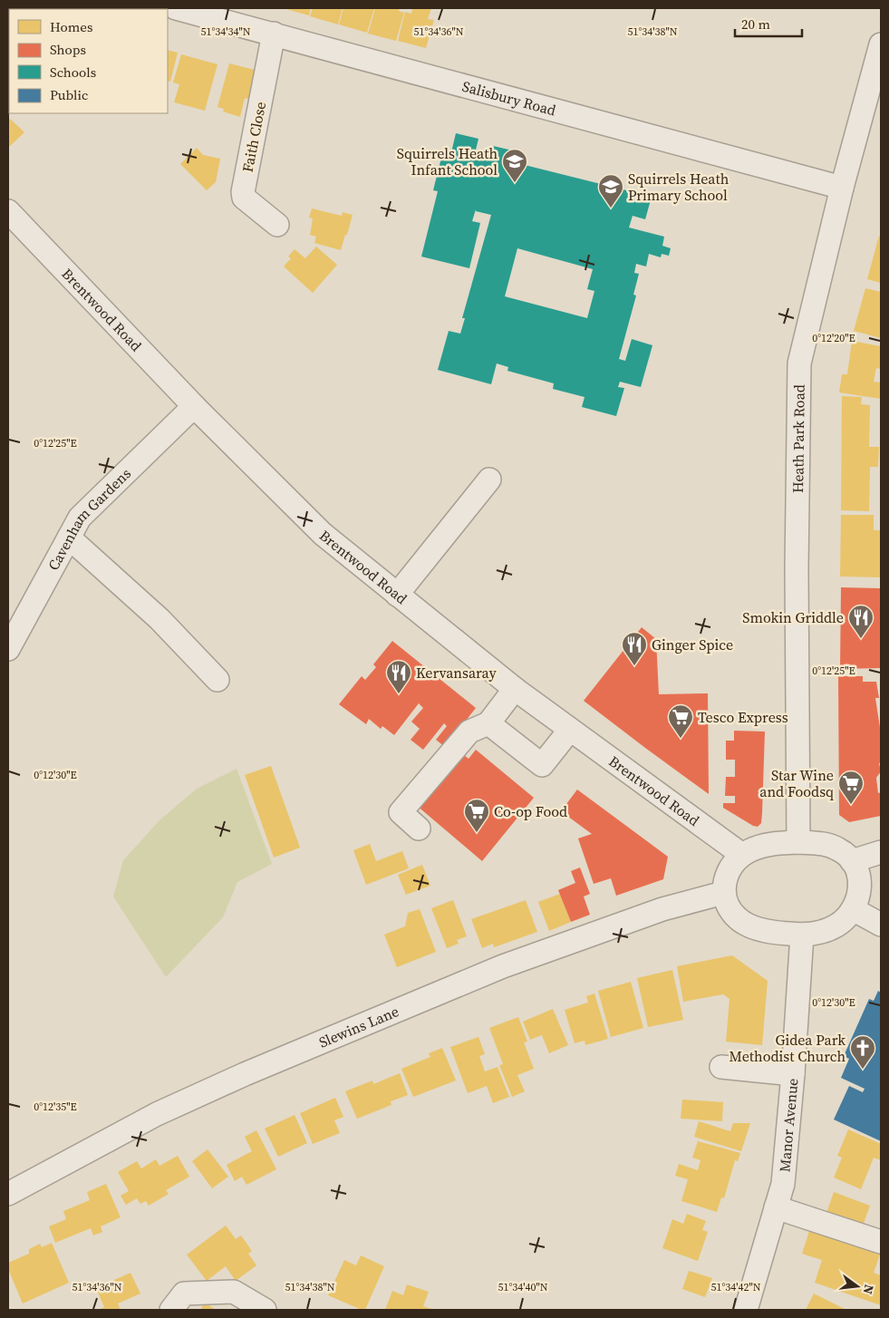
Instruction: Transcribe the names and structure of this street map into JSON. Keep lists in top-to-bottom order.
{
  "streets": {
    "street": [
      "Salisbury Road",
      "Faith Close",
      "Brentwood Road",
      "Heath Park Road",
      "Cavenham Gardens",
      "Slewins Lane",
      "Manor Avenue"
    ]
  },
  "crossings": [
    ["Salisbury Road", "Faith Close"],
    ["Salisbury Road", "Heath Park Road"],
    ["Brentwood Road", "Heath Park Road"],
    ["Brentwood Road", "Cavenham Gardens"],
    ["Brentwood Road", "Slewins Lane"],
    ["Brentwood Road", "Manor Avenue"],
    ["Heath Park Road", "Slewins Lane"],
    ["Heath Park Road", "Manor Avenue"],
    ["Slewins Lane", "Manor Avenue"]
  ],
  "places": {
    "school or university": ["Squirrels Heath Infant School", "Squirrels Heath Primary School"],
    "restaurant": ["Smokin Griddle", "Ginger Spice", "Kervansaray"],
    "supermarket": ["Tesco Express", "Star Wine and Foodsq", "Co-op Food"],
    "church": ["Gidea Park Methodist Church"]
  },
  "legend": [
    "Homes",
    "Shops",
    "Schools",
    "Public"
  ],
  "scale_bar": "20 m",
  "north": "right",
  "coordinates": [
    "51°34'34\"N",
    "51°34'36\"N",
    "51°34'38\"N",
    "0°12'20\"E",
    "0°12'25\"E",
    "0°12'30\"E",
    "0°12'35\"E",
    "51°34'40\"N",
    "51°34'42\"N"
  ]
}
